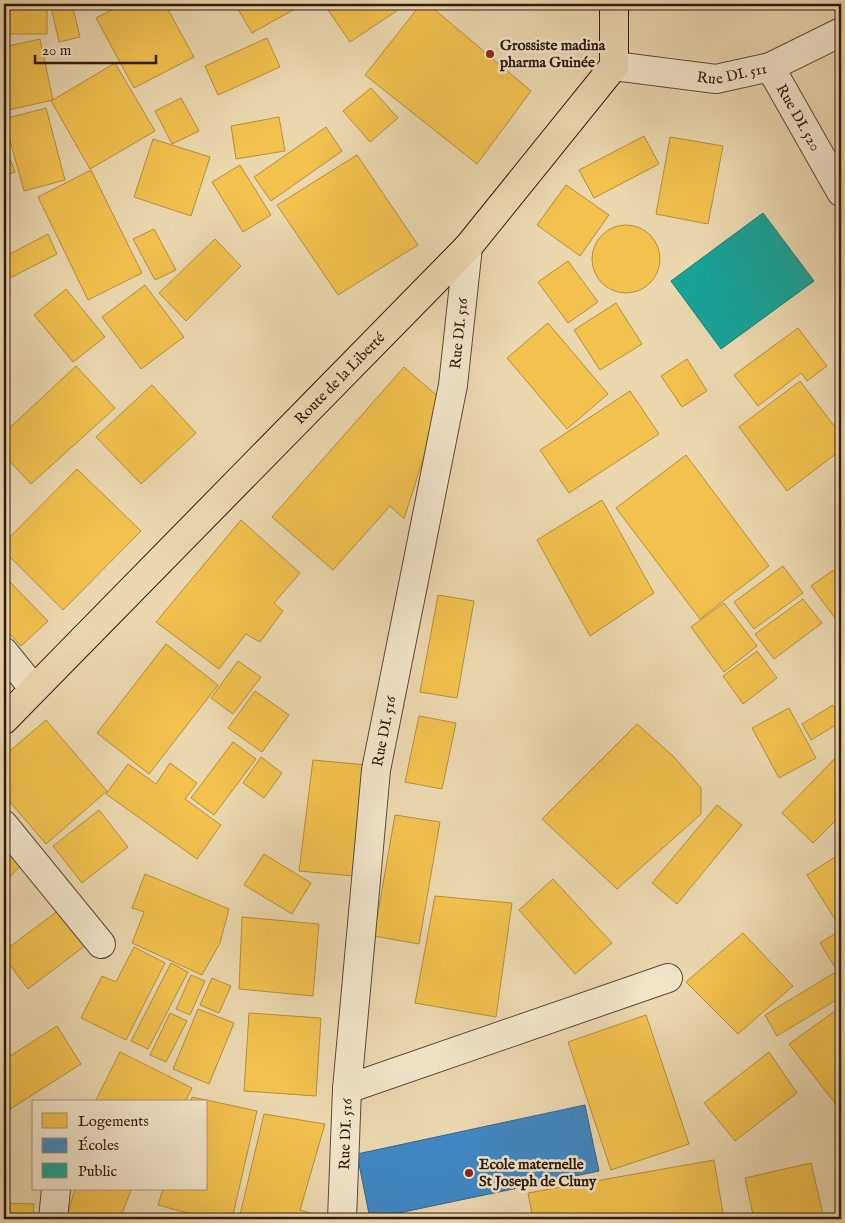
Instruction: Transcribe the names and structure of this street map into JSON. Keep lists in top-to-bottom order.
{
  "streets": {
    "main road": ["Route de la Liberté"],
    "street": ["Rue DI. 511", "Rue DI. 520", "Rue DI. 516"]
  },
  "crossings": [
    ["Rue DI. 511", "Rue DI. 520"],
    ["Rue DI. 511", "Route de la Liberté"],
    ["Rue DI. 516", "Route de la Liberté"]
  ],
  "places": ["Grossiste madina pharma Guinée", "Ecole maternelle St Joseph de Cluny"],
  "legend": ["Logements", "Écoles", "Public"],
  "scale_bar": "20 m"
}
